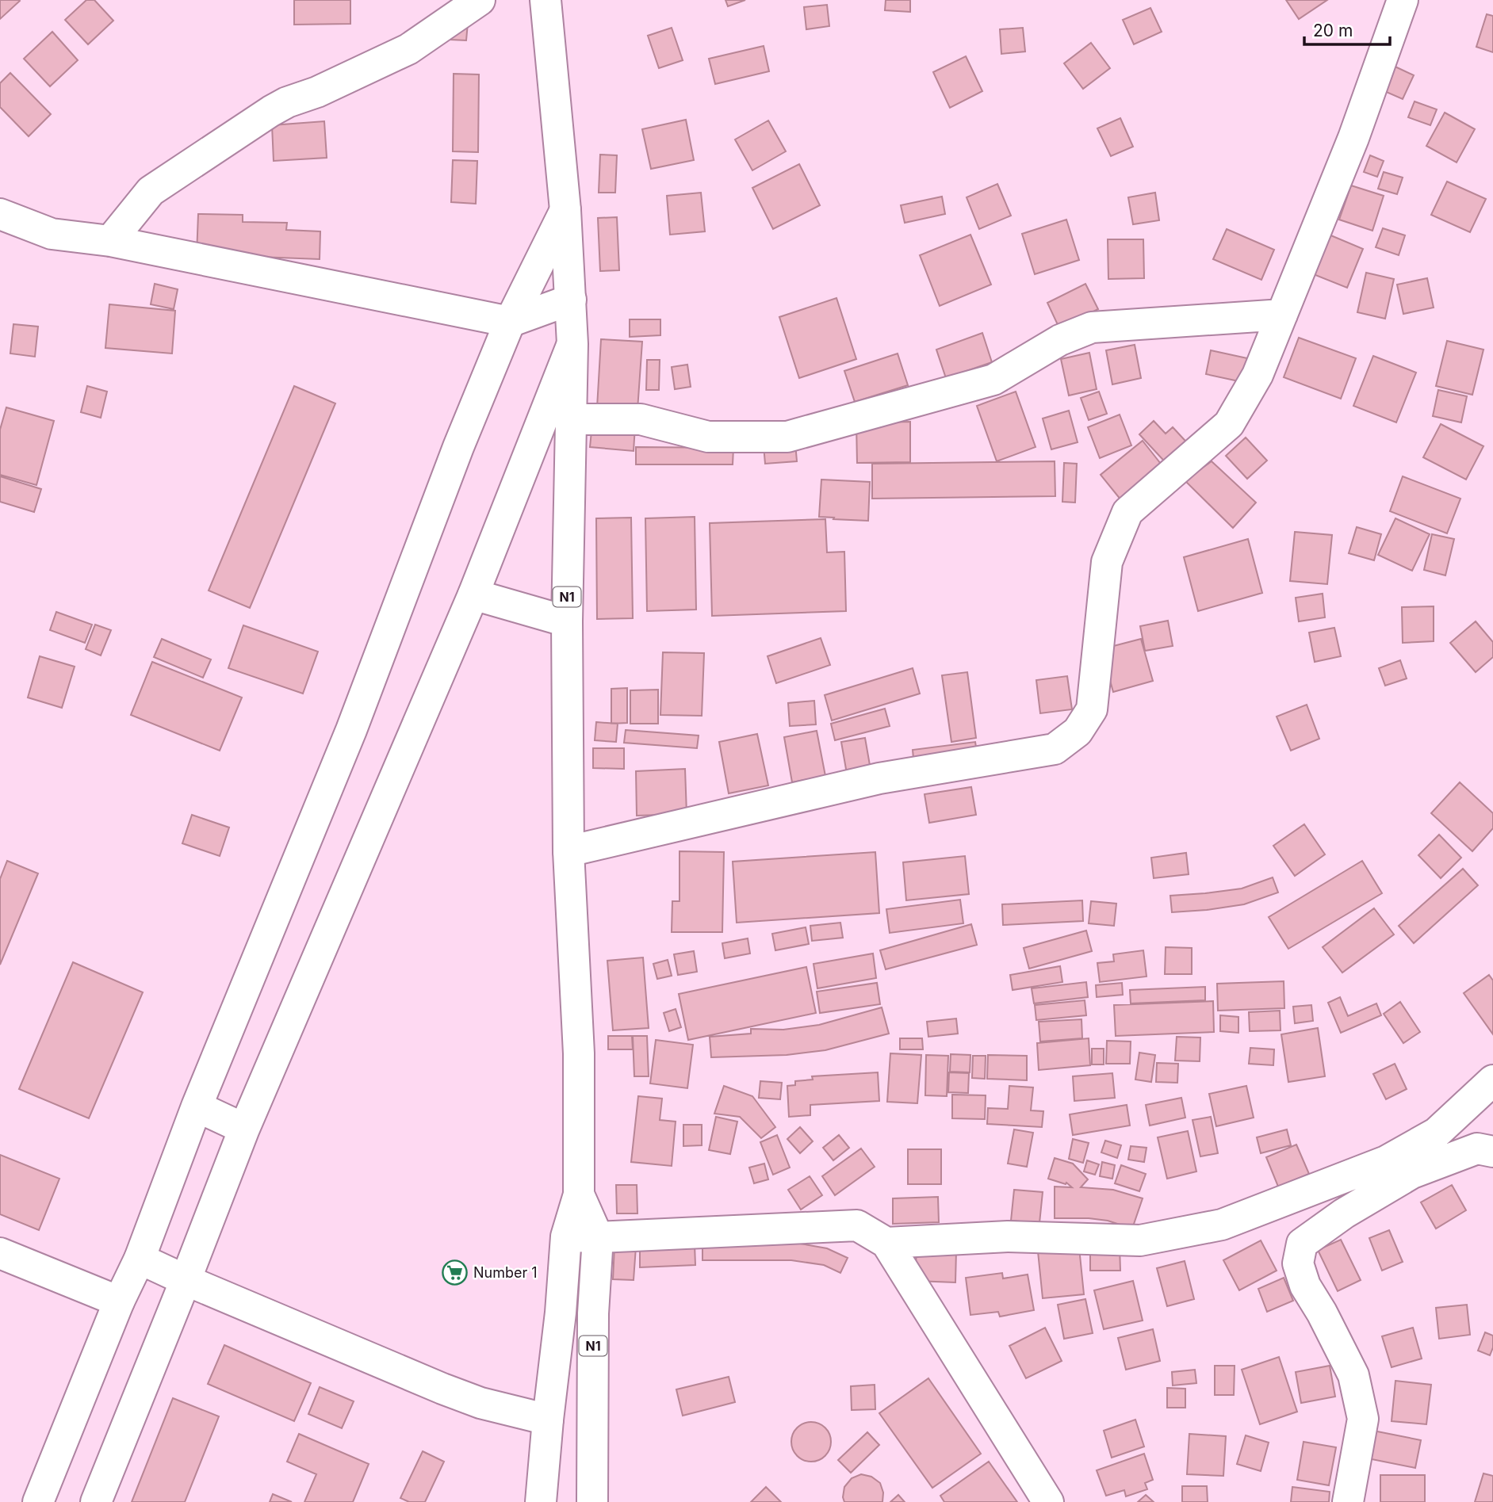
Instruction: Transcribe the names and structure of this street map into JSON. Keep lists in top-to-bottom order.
{
  "streets": {
    "main road": ["N1"]
  },
  "places": {
    "supermarket": ["Number 1"]
  },
  "scale_bar": "20 m"
}
